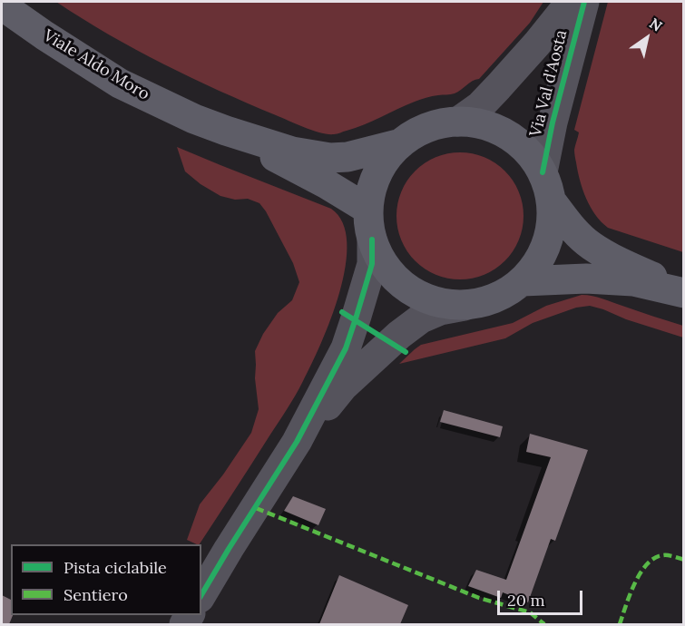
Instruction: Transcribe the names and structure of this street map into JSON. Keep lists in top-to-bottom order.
{
  "streets": {
    "main road": ["Viale Aldo Moro"],
    "street": ["Via Val d'Aosta"]
  },
  "crossings": [
    ["Viale Aldo Moro", "Via Val d'Aosta"]
  ],
  "legend": ["Pista ciclabile", "Sentiero"],
  "scale_bar": "20 m",
  "north": "top right"
}
